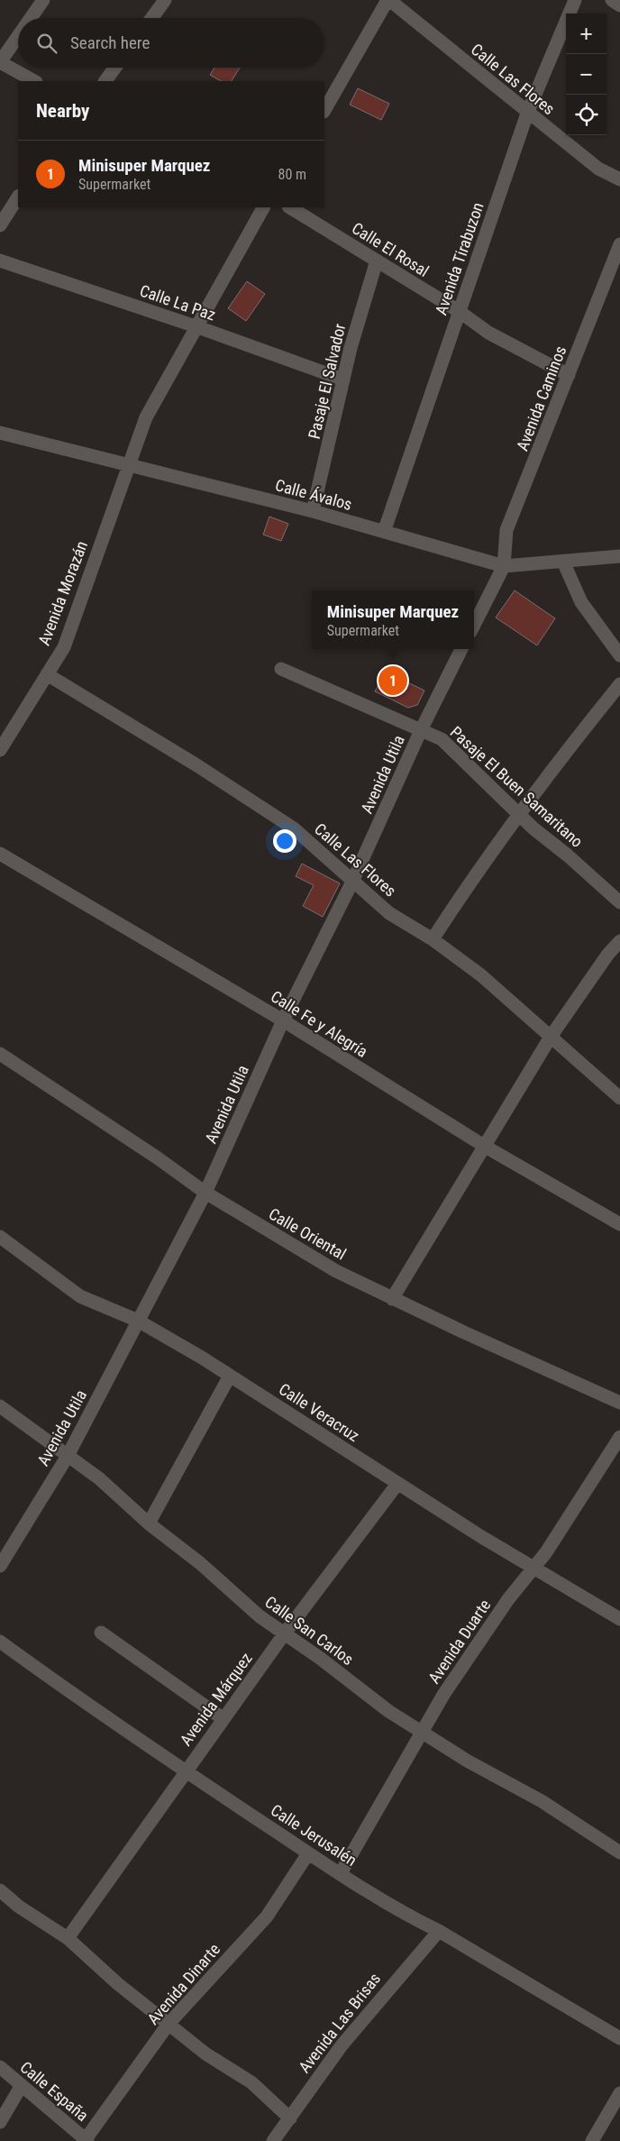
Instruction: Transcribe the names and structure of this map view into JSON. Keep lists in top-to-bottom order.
{
  "streets": {
    "street": [
      "Calle Las Flores",
      "Calle El Rosal",
      "Avenida Tirabuzon",
      "Calle La Paz",
      "Pasaje El Salvador",
      "Avenida Caminos",
      "Calle Ávalos",
      "Avenida Morazán",
      "Avenida Utila",
      "Pasaje El Buen Samaritano",
      "Calle Fe y Alegría",
      "Calle Oriental",
      "Calle Veracruz",
      "Calle San Carlos",
      "Avenida Duarte",
      "Avenida Márquez",
      "Calle Jerusalén",
      "Avenida Dinarte",
      "Avenida Las Brisas",
      "Calle España"
    ]
  },
  "crossings": [
    ["Calle Las Flores", "Avenida Tirabuzon"],
    ["Calle Las Flores", "Avenida Morazán"],
    ["Calle Las Flores", "Avenida Utila"],
    ["Calle El Rosal", "Avenida Tirabuzon"],
    ["Calle El Rosal", "Pasaje El Salvador"],
    ["Calle El Rosal", "Avenida Caminos"],
    ["Avenida Tirabuzon", "Calle Ávalos"],
    ["Calle La Paz", "Pasaje El Salvador"],
    ["Calle La Paz", "Avenida Morazán"],
    ["Pasaje El Salvador", "Calle Ávalos"],
    ["Avenida Caminos", "Calle Ávalos"],
    ["Calle Ávalos", "Avenida Morazán"],
    ["Avenida Utila", "Pasaje El Buen Samaritano"],
    ["Avenida Utila", "Calle Fe y Alegría"],
    ["Avenida Utila", "Calle Oriental"],
    ["Avenida Utila", "Calle Veracruz"],
    ["Avenida Utila", "Calle San Carlos"],
    ["Calle Veracruz", "Avenida Duarte"],
    ["Calle Veracruz", "Avenida Márquez"],
    ["Calle San Carlos", "Avenida Duarte"],
    ["Calle San Carlos", "Avenida Márquez"],
    ["Avenida Duarte", "Calle Jerusalén"],
    ["Avenida Márquez", "Calle Jerusalén"],
    ["Calle Jerusalén", "Avenida Dinarte"],
    ["Calle Jerusalén", "Avenida Las Brisas"],
    ["Avenida Dinarte", "Calle España"]
  ],
  "page": {
    "map_buttons": ["+", "−"],
    "search": "Search here",
    "heading": "Nearby",
    "list": [
      {
        "mark": "1",
        "name": "Minisuper Marquez",
        "note": "Supermarket",
        "value": "80 m"
      }
    ],
    "popup": ["Minisuper Marquez", "Supermarket"],
    "pins": "1"
  }
}
